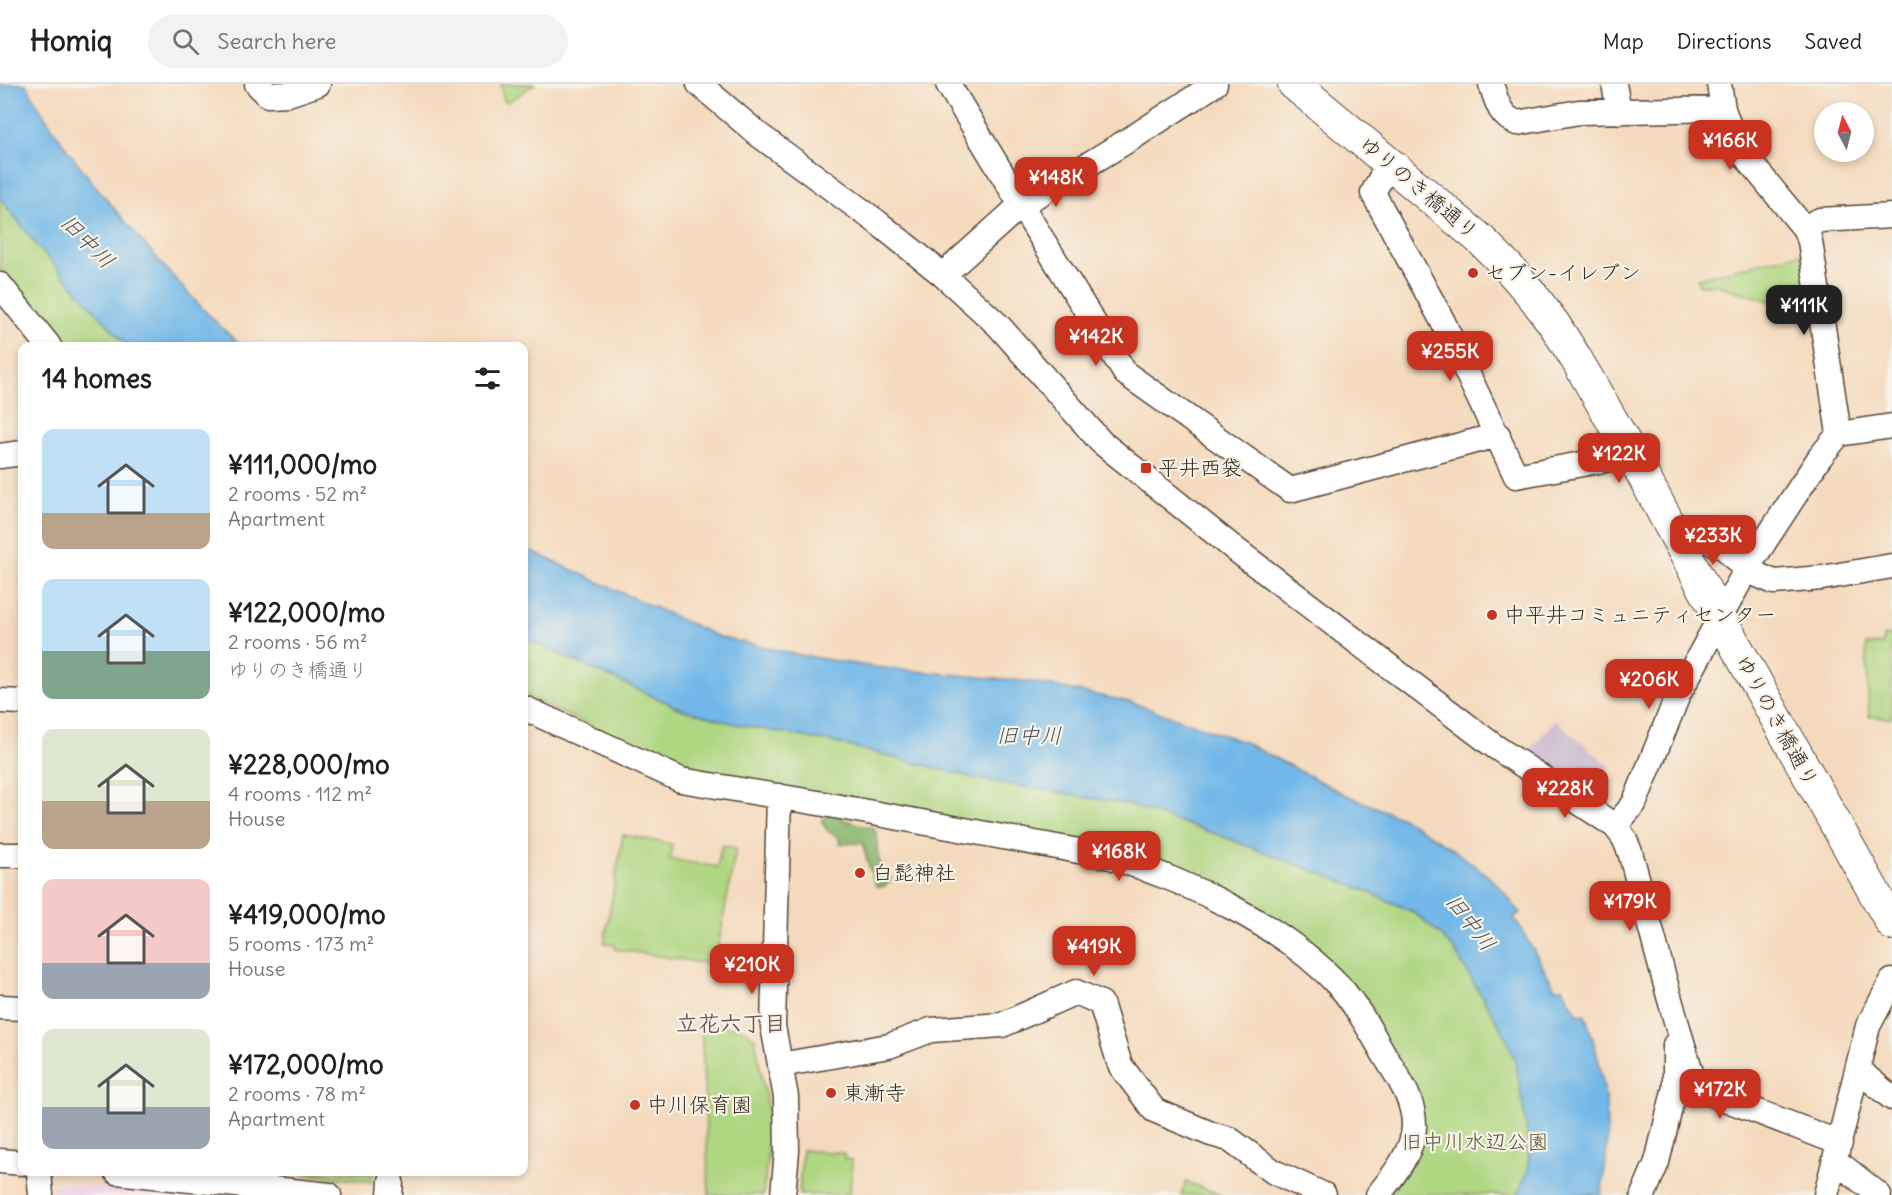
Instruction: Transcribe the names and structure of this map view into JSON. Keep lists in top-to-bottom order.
{
  "streets": {
    "main road": ["ゆりのき橋通り"]
  },
  "districts": ["立花六丁目"],
  "water": ["旧中川"],
  "parks": ["旧中川水辺公園"],
  "places": {
    "other": [
      "セブン-イレブン",
      "中平井コミュニティセンター",
      "白髭神社",
      "東漸寺",
      "中川保育園"
    ],
    "transit": ["平井西袋"]
  },
  "north": "top",
  "page": {
    "header": "Homiq",
    "search": "Search here",
    "nav": ["Map", "Directions", "Saved"],
    "price": [
      "¥166K",
      "¥148K",
      "¥111K",
      "¥142K",
      "¥255K",
      "¥122K",
      "¥233K",
      "¥206K",
      "¥228K",
      "¥168K",
      "¥179K",
      "¥419K",
      "¥210K",
      "¥172K"
    ],
    "heading": "14 homes",
    "list": [
      {
        "name": "¥111,000/mo",
        "note": "2 rooms · 52 m² · Apartment"
      },
      {
        "name": "¥122,000/mo",
        "note": "2 rooms · 56 m² · ゆりのき橋通り"
      },
      {
        "name": "¥228,000/mo",
        "note": "4 rooms · 112 m² · House"
      },
      {
        "name": "¥419,000/mo",
        "note": "5 rooms · 173 m² · House"
      },
      {
        "name": "¥172,000/mo",
        "note": "2 rooms · 78 m² · Apartment"
      }
    ]
  }
}
